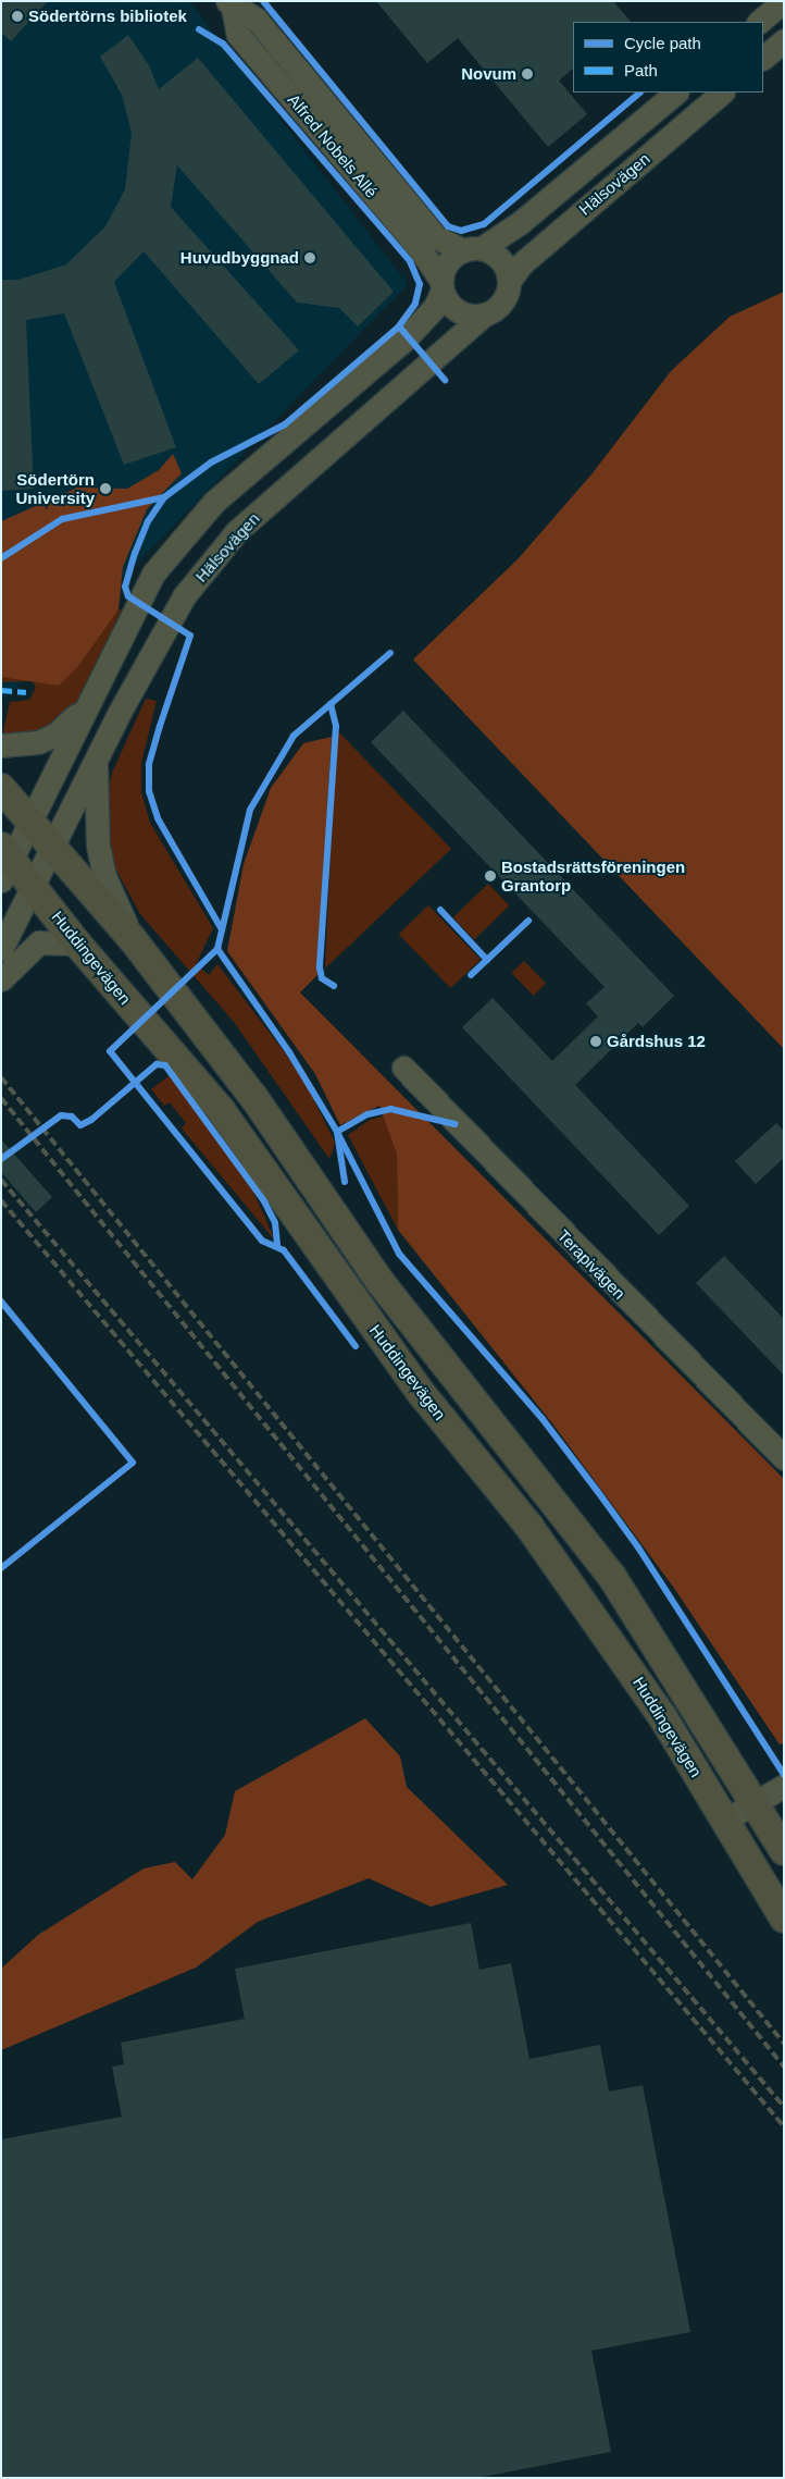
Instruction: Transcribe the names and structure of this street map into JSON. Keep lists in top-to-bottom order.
{
  "streets": {
    "main road": ["Huddingevägen"],
    "street": ["Alfred Nobels Allé", "Hälsovägen", "Terapivägen"]
  },
  "crossings": [
    ["Alfred Nobels Allé", "Hälsovägen"],
    ["Hälsovägen", "Huddingevägen"]
  ],
  "places": [
    "Södertörns bibliotek",
    "Novum",
    "Huvudbyggnad",
    "Södertörn University",
    "Bostadsrättsföreningen Grantorp",
    "Gårdshus 12"
  ],
  "legend": ["Cycle path", "Path"]
}
